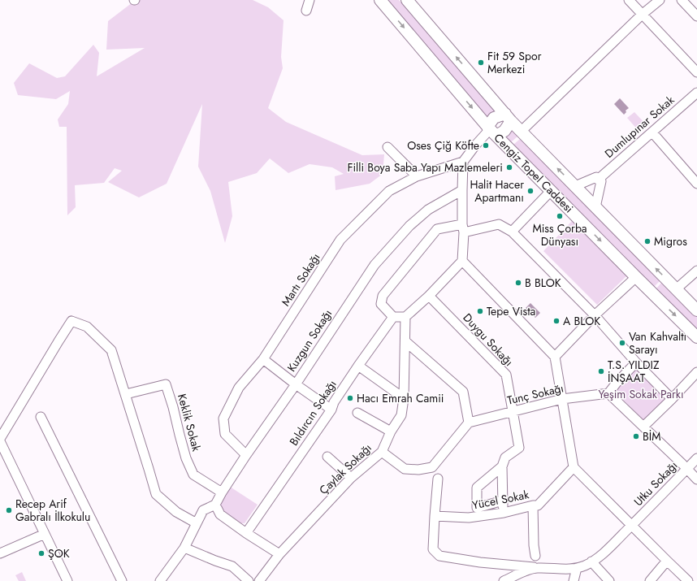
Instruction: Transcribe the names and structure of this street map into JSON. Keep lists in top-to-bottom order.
{
  "streets": {
    "main road": ["Cengiz Topel Caddesi"],
    "street": [
      "Dumlupınar Sokak",
      "Martı Sokağı",
      "Duygu Sokağı",
      "Kuzgun Sokağı",
      "Tunç Sokağı",
      "Bıldırcın Sokağı",
      "Keklik Sokak",
      "Çaylak Sokağı",
      "Utku Sokağı",
      "Yücel Sokak"
    ]
  },
  "crossings": [
    ["Martı Sokağı", "Kuzgun Sokağı"],
    ["Duygu Sokağı", "Tunç Sokağı"],
    ["Duygu Sokağı", "Yücel Sokak"],
    ["Kuzgun Sokağı", "Keklik Sokak"]
  ],
  "parks": ["Yeşim Sokak Parkı"],
  "places": [
    "Fit 59 Spor Merkezi",
    "Oses Çiğ Köfte",
    "Filli Boya Saba Yapı Mazlemeleri",
    "Halit Hacer Apartmanı",
    "Miss Çorba Dünyası",
    "Migros",
    "B BLOK",
    "Tepe Vista",
    "A BLOK",
    "Van Kahvaltı Sarayı",
    "T.S. YILDIZ İNŞAAT",
    "Hacı Emrah Camii",
    "BİM",
    "Recep Arif Gabralı İlkokulu",
    "ŞOK"
  ]
}
